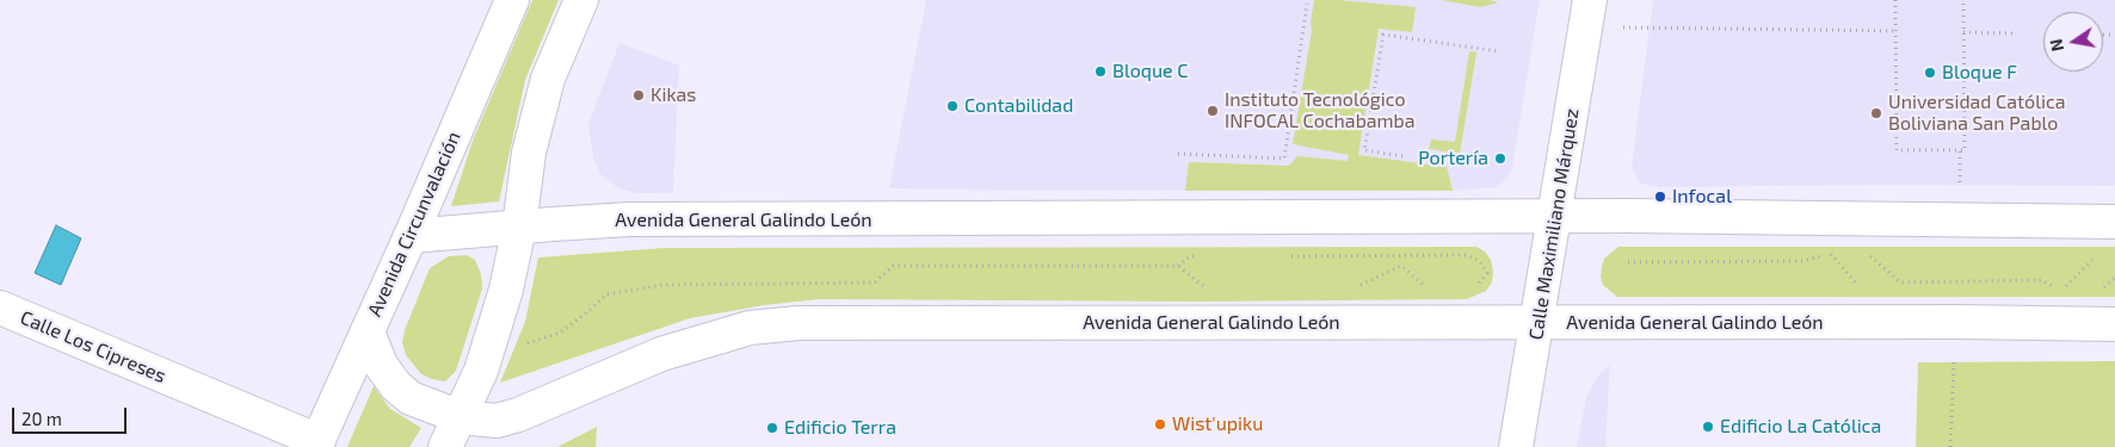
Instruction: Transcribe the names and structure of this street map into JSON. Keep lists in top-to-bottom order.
{
  "streets": {
    "main road": [
      "Avenida General Galindo León",
      "Avenida Circunvalación",
      "Calle Maximiliano Márquez",
      "Calle Los Cipreses"
    ]
  },
  "crossings": [
    ["Avenida General Galindo León", "Avenida Circunvalación"],
    ["Avenida General Galindo León", "Calle Maximiliano Márquez"],
    ["Avenida Circunvalación", "Calle Los Cipreses"]
  ],
  "places": [
    "Bloque C",
    "Bloque F",
    "Kikas",
    "Contabilidad",
    "Instituto Tecnológico INFOCAL Cochabamba",
    "Universidad Católica Boliviana San Pablo",
    "Portería",
    "Infocal",
    "Wist'upiku",
    "Edificio La Católica",
    "Edificio Terra"
  ],
  "scale_bar": "20 m",
  "north": "left"
}
